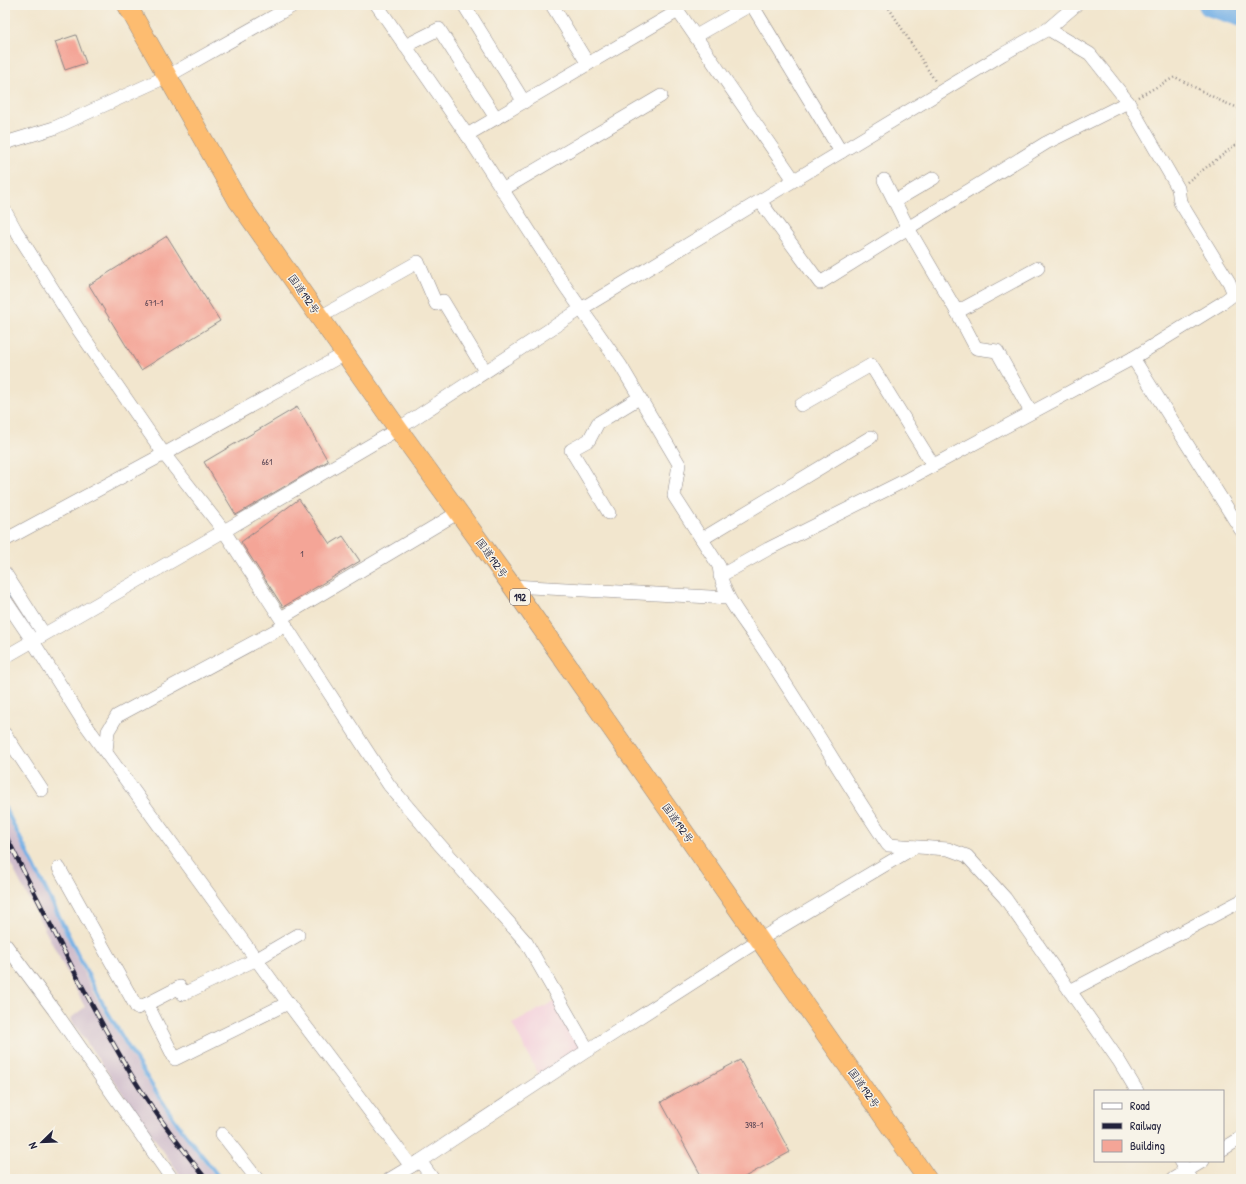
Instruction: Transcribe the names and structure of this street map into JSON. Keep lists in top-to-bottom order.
{
  "streets": {
    "highway": ["国道192号", "192"]
  },
  "house_numbers": [
    "671-1",
    "661",
    "1",
    "398-1"
  ],
  "legend": ["Road", "Railway", "Building"],
  "north": "bottom left"
}
